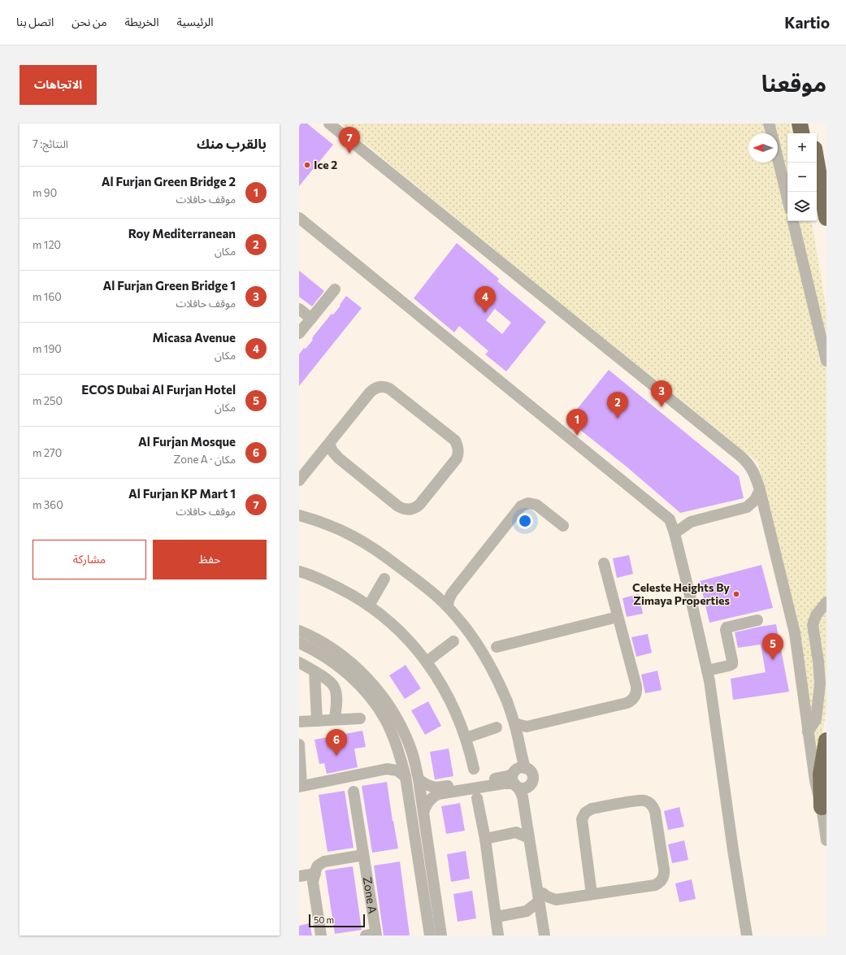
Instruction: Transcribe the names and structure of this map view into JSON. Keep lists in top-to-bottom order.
{
  "streets": {
    "street": ["Zone A"]
  },
  "places": ["Ice 2", "Celeste Heights By Zimaya Properties"],
  "scale_bar": "50 m",
  "north": "left",
  "page": {
    "header": "Kartio",
    "nav": [
      "الرئيسية",
      "الخريطة",
      "من نحن",
      "اتصل بنا"
    ],
    "title": "موقعنا",
    "buttons": [
      "الاتجاهات",
      ["حفظ", "مشاركة"]
    ],
    "heading": ["بالقرب منك", "النتائج: 7"],
    "pins": [
      "7",
      "4",
      "3",
      "2",
      "1",
      "5",
      "6"
    ],
    "map_buttons": ["+", "−"],
    "list": [
      {
        "mark": "1",
        "name": "Al Furjan Green Bridge 2",
        "note": "موقف حافلات",
        "value": "90 m"
      },
      {
        "mark": "2",
        "name": "Roy Mediterranean",
        "note": "مكان",
        "value": "120 m"
      },
      {
        "mark": "3",
        "name": "Al Furjan Green Bridge 1",
        "note": "موقف حافلات",
        "value": "160 m"
      },
      {
        "mark": "4",
        "name": "Micasa Avenue",
        "note": "مكان",
        "value": "190 m"
      },
      {
        "mark": "5",
        "name": "ECOS Dubai Al Furjan Hotel",
        "note": "مكان",
        "value": "250 m"
      },
      {
        "mark": "6",
        "name": "Al Furjan Mosque",
        "note": "مكان · Zone A",
        "value": "270 m"
      },
      {
        "mark": "7",
        "name": "Al Furjan KP Mart 1",
        "note": "موقف حافلات",
        "value": "360 m"
      }
    ],
    "scale": "50 m"
  }
}
